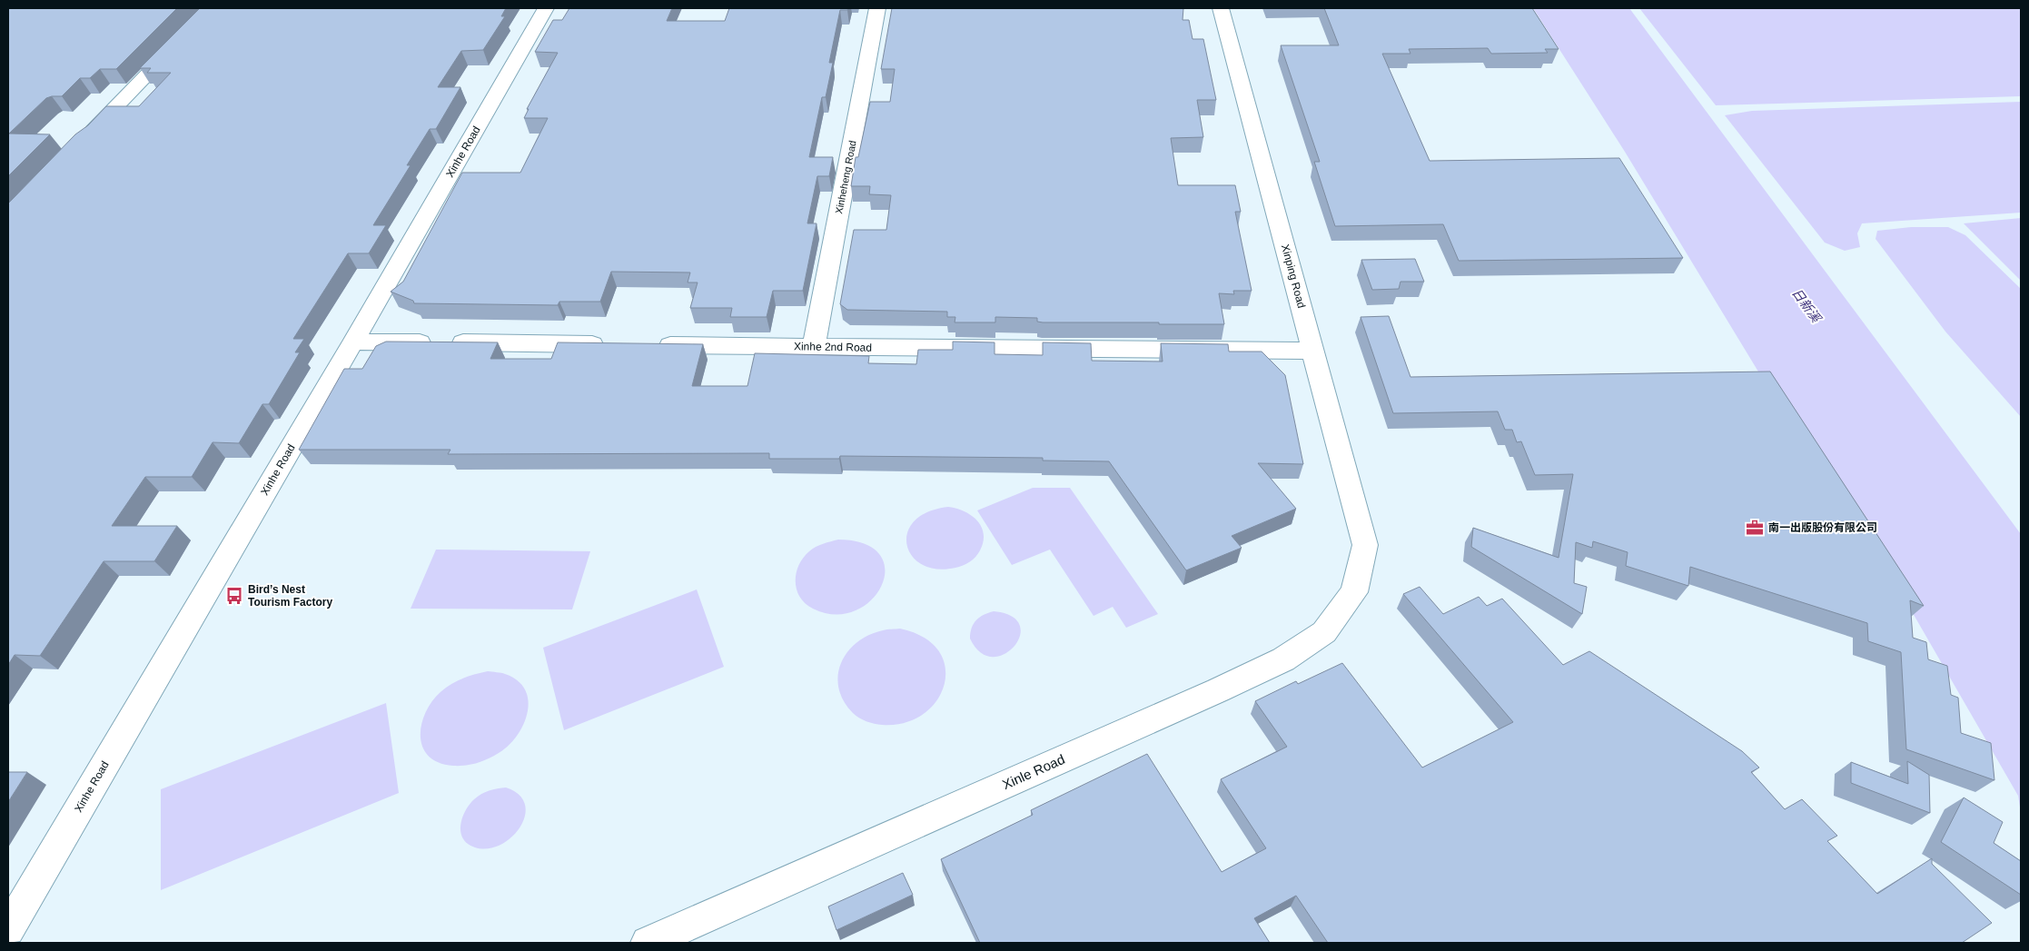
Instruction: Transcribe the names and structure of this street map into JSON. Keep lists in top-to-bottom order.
{
  "streets": {
    "street": [
      "Xinhe Road",
      "Xinheheng Road",
      "Xinping Road",
      "Xinhe 2nd Road",
      "Xinle Road"
    ]
  },
  "crossings": [
    ["Xinheheng Road", "Xinhe 2nd Road"],
    ["Xinping Road", "Xinhe 2nd Road"],
    ["Xinping Road", "Xinle Road"]
  ],
  "water": ["日新溪"],
  "places": {
    "office": ["南一出版股份有限公司"],
    "bus stop": ["Bird’s Nest Tourism Factory"]
  }
}
